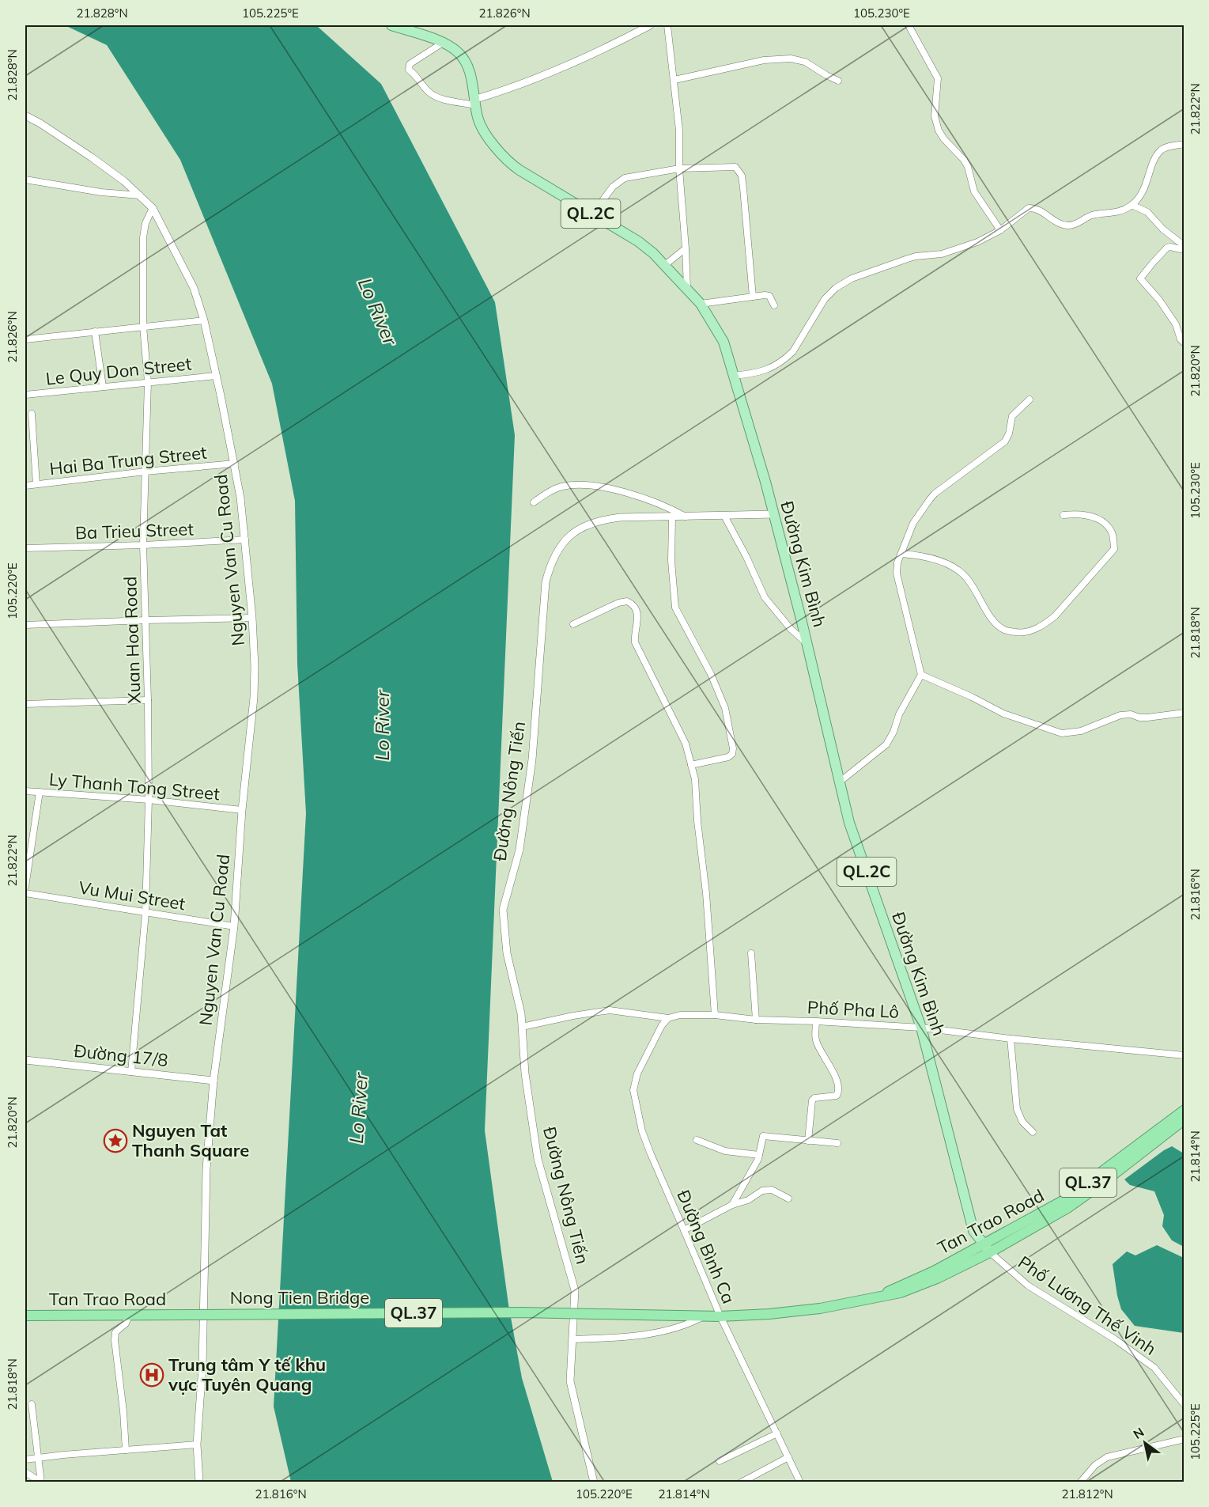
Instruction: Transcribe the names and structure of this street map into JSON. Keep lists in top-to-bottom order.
{
  "streets": {
    "highway": ["QL.37", "Tan Trao Road", "Nong Tien Bridge"],
    "main road": ["QL.2C", "Đường Kim Bình"],
    "street": [
      "Le Quy Don Street",
      "Hai Ba Trung Street",
      "Ba Trieu Street",
      "Nguyen Van Cu Road",
      "Xuan Hoa Road",
      "Ly Thanh Tong Street",
      "Đường Nông Tiến",
      "Vu Mui Street",
      "Phố Pha Lô",
      "Đường 17/8",
      "Đường Bình Ca",
      "Phố Lương Thế Vinh"
    ]
  },
  "crossings": [
    ["Le Quy Don Street", "Nguyen Van Cu Road"],
    ["Le Quy Don Street", "Xuan Hoa Road"],
    ["Hai Ba Trung Street", "Nguyen Van Cu Road"],
    ["Hai Ba Trung Street", "Xuan Hoa Road"],
    ["Ba Trieu Street", "Nguyen Van Cu Road"],
    ["Ba Trieu Street", "Xuan Hoa Road"],
    ["Nguyen Van Cu Road", "Xuan Hoa Road"],
    ["Nguyen Van Cu Road", "Ly Thanh Tong Street"],
    ["Nguyen Van Cu Road", "Vu Mui Street"],
    ["Nguyen Van Cu Road", "Đường 17/8"],
    ["Đường Kim Bình", "Đường Nông Tiến"],
    ["Đường Kim Bình", "Phố Pha Lô"],
    ["Đường Kim Bình", "Tan Trao Road"],
    ["Đường Kim Bình", "Phố Lương Thế Vinh"],
    ["Xuan Hoa Road", "Ly Thanh Tong Street"],
    ["Xuan Hoa Road", "Vu Mui Street"],
    ["Xuan Hoa Road", "Đường 17/8"],
    ["Đường Nông Tiến", "Phố Pha Lô"],
    ["Phố Pha Lô", "Đường Bình Ca"],
    ["Tan Trao Road", "Đường Bình Ca"],
    ["Tan Trao Road", "Nong Tien Bridge"],
    ["Tan Trao Road", "Phố Lương Thế Vinh"]
  ],
  "water": ["Lo River"],
  "places": {
    "place": ["Nguyen Tat Thanh Square"],
    "hospital": ["Trung tâm Y tế khu vực Tuyên Quang"]
  },
  "north": "top left",
  "coordinates": [
    "21.828°N",
    "105.225°E",
    "21.826°N",
    "105.230°E",
    "21.822°N",
    "21.820°N",
    "105.220°E",
    "21.818°N",
    "21.816°N",
    "21.814°N",
    "21.812°N"
  ]
}
